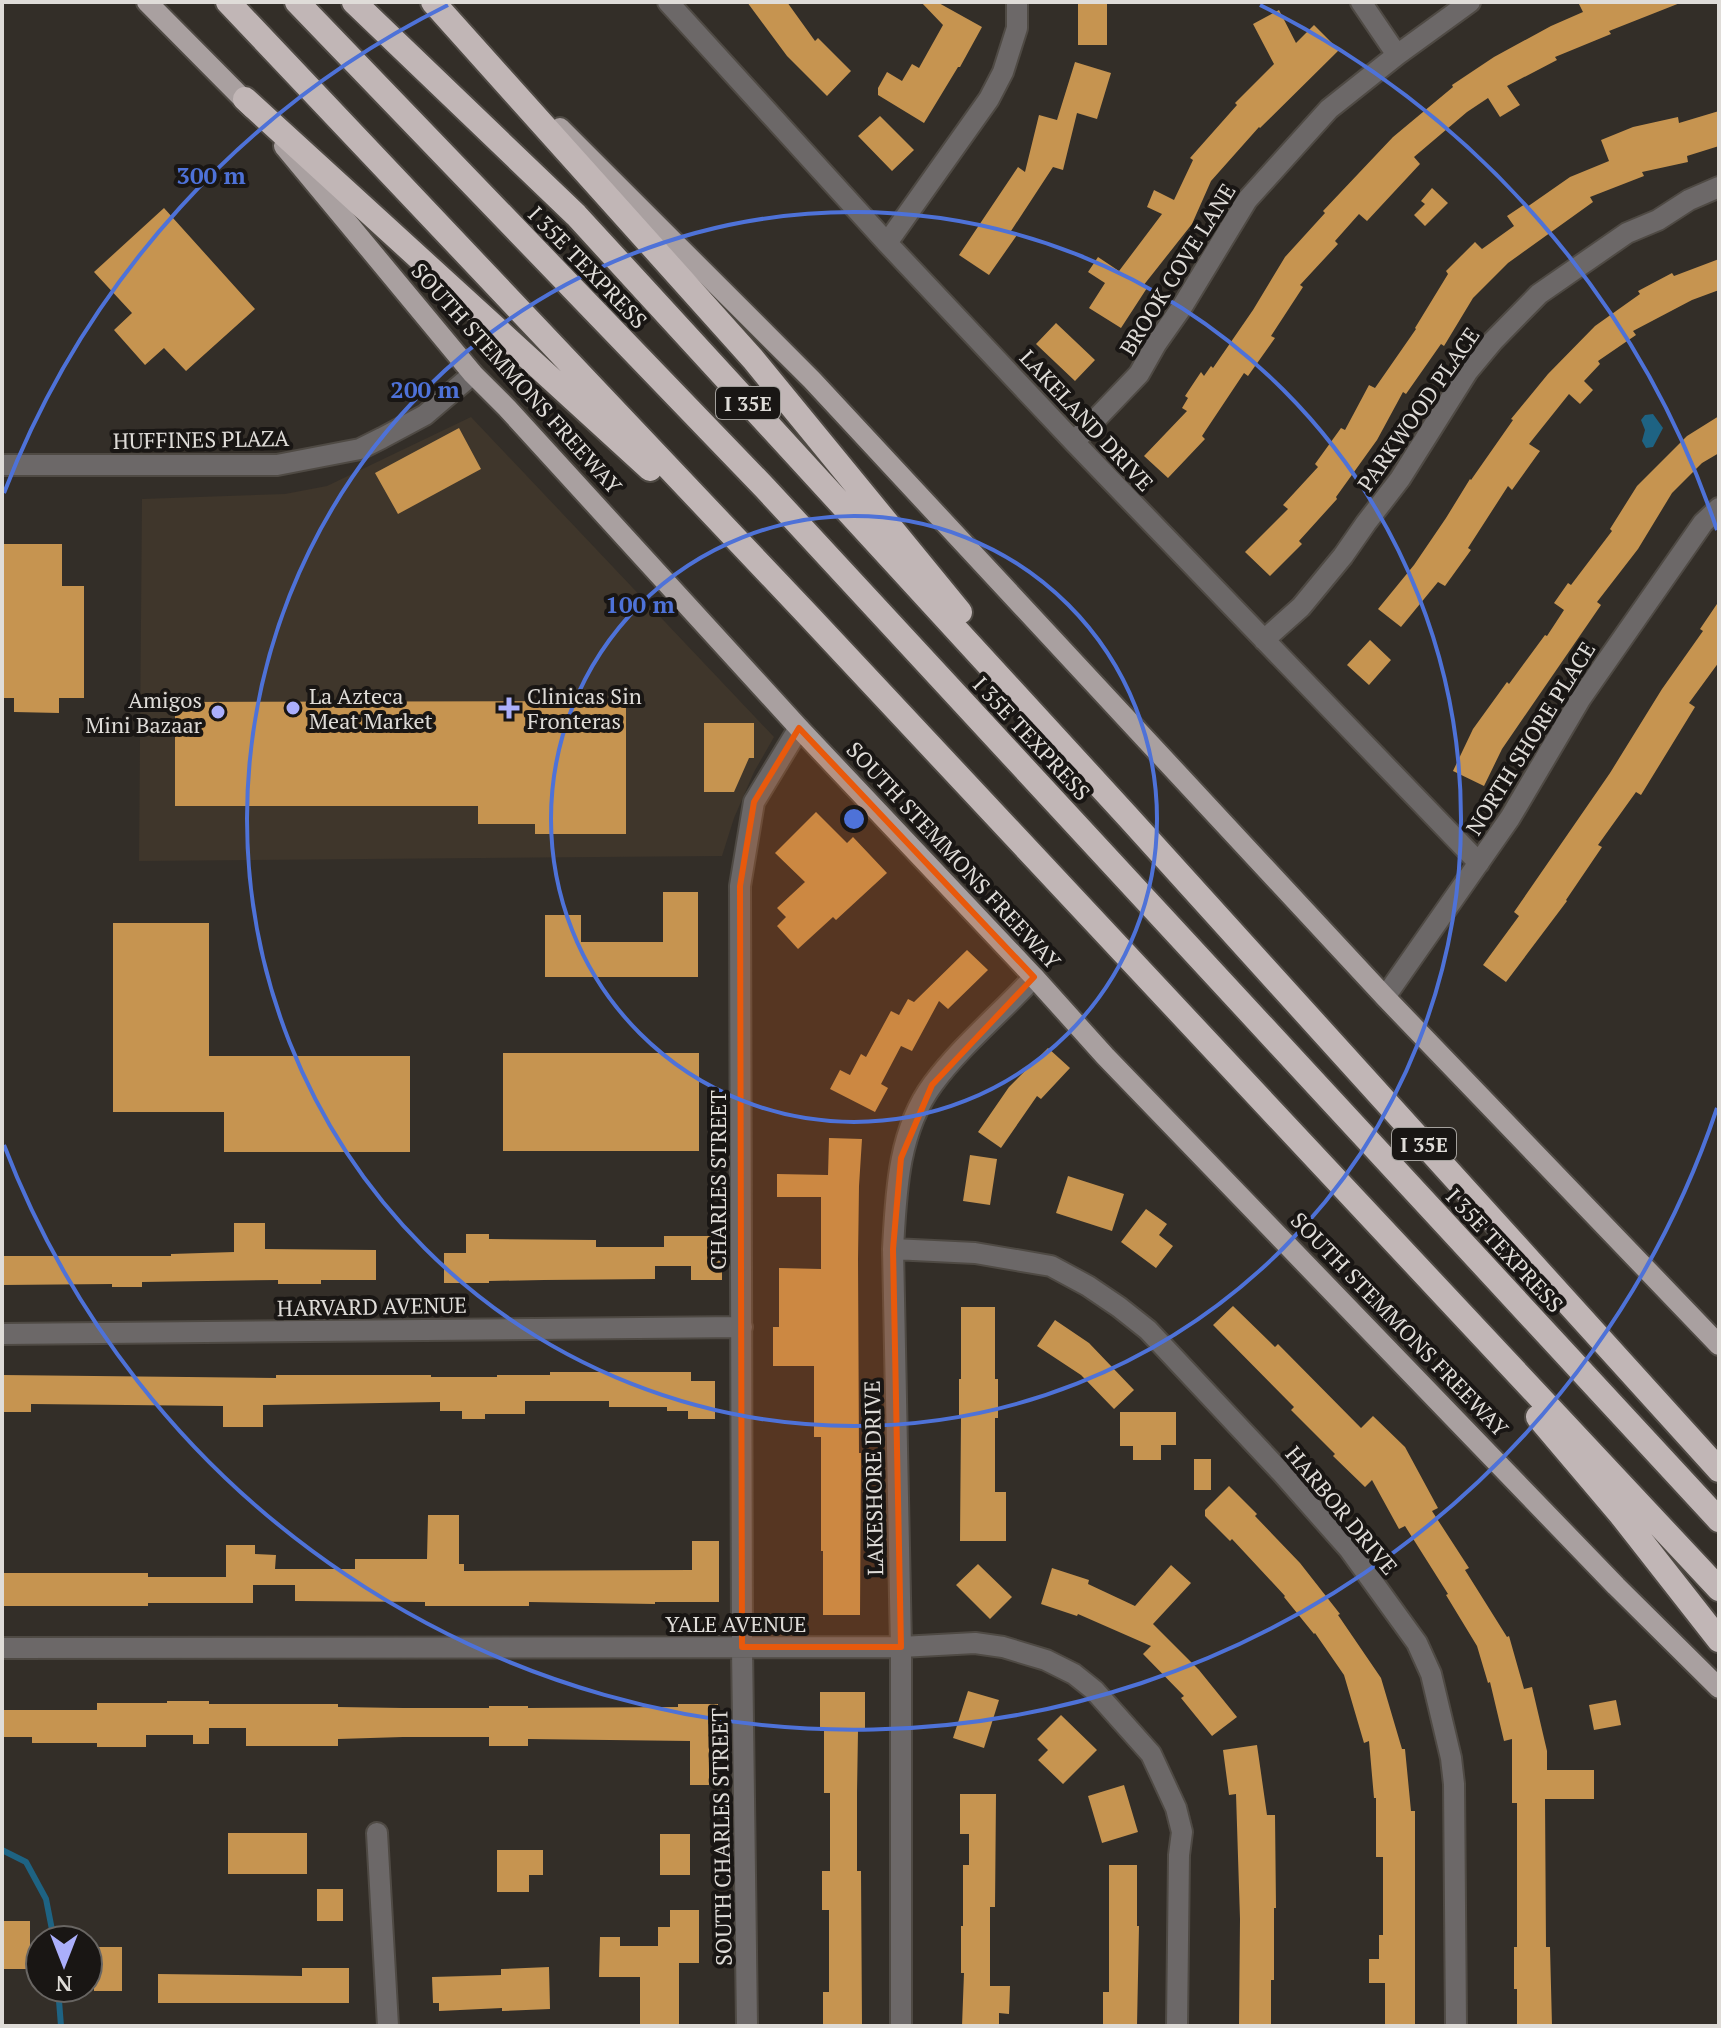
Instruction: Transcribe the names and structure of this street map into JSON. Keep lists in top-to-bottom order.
{
  "streets": {
    "highway": ["I 35E TEXPRESS", "SOUTH STEMMONS FREEWAY", "I 35E"],
    "street": [
      "BROOK COVE LANE",
      "PARKWOOD PLACE",
      "LAKELAND DRIVE",
      "HUFFINES PLAZA",
      "NORTH SHORE PLACE",
      "CHARLES STREET",
      "HARVARD AVENUE",
      "LAKESHORE DRIVE",
      "HARBOR DRIVE",
      "YALE AVENUE",
      "SOUTH CHARLES STREET"
    ]
  },
  "crossings": [
    ["BROOK COVE LANE", "LAKELAND DRIVE"],
    ["SOUTH STEMMONS FREEWAY", "HUFFINES PLAZA"],
    ["SOUTH STEMMONS FREEWAY", "CHARLES STREET"],
    ["SOUTH STEMMONS FREEWAY", "LAKESHORE DRIVE"],
    ["PARKWOOD PLACE", "LAKELAND DRIVE"],
    ["LAKELAND DRIVE", "NORTH SHORE PLACE"],
    ["CHARLES STREET", "HARVARD AVENUE"],
    ["CHARLES STREET", "YALE AVENUE"],
    ["CHARLES STREET", "SOUTH CHARLES STREET"],
    ["LAKESHORE DRIVE", "HARBOR DRIVE"],
    ["LAKESHORE DRIVE", "YALE AVENUE"],
    ["YALE AVENUE", "SOUTH CHARLES STREET"]
  ],
  "places": {
    "other": ["La Azteca Meat Market", "Amigos Mini Bazaar"],
    "health": ["Clinicas Sin Fronteras"]
  },
  "north": "bottom",
  "rings": ["300 m", "200 m", "100 m"]
}
